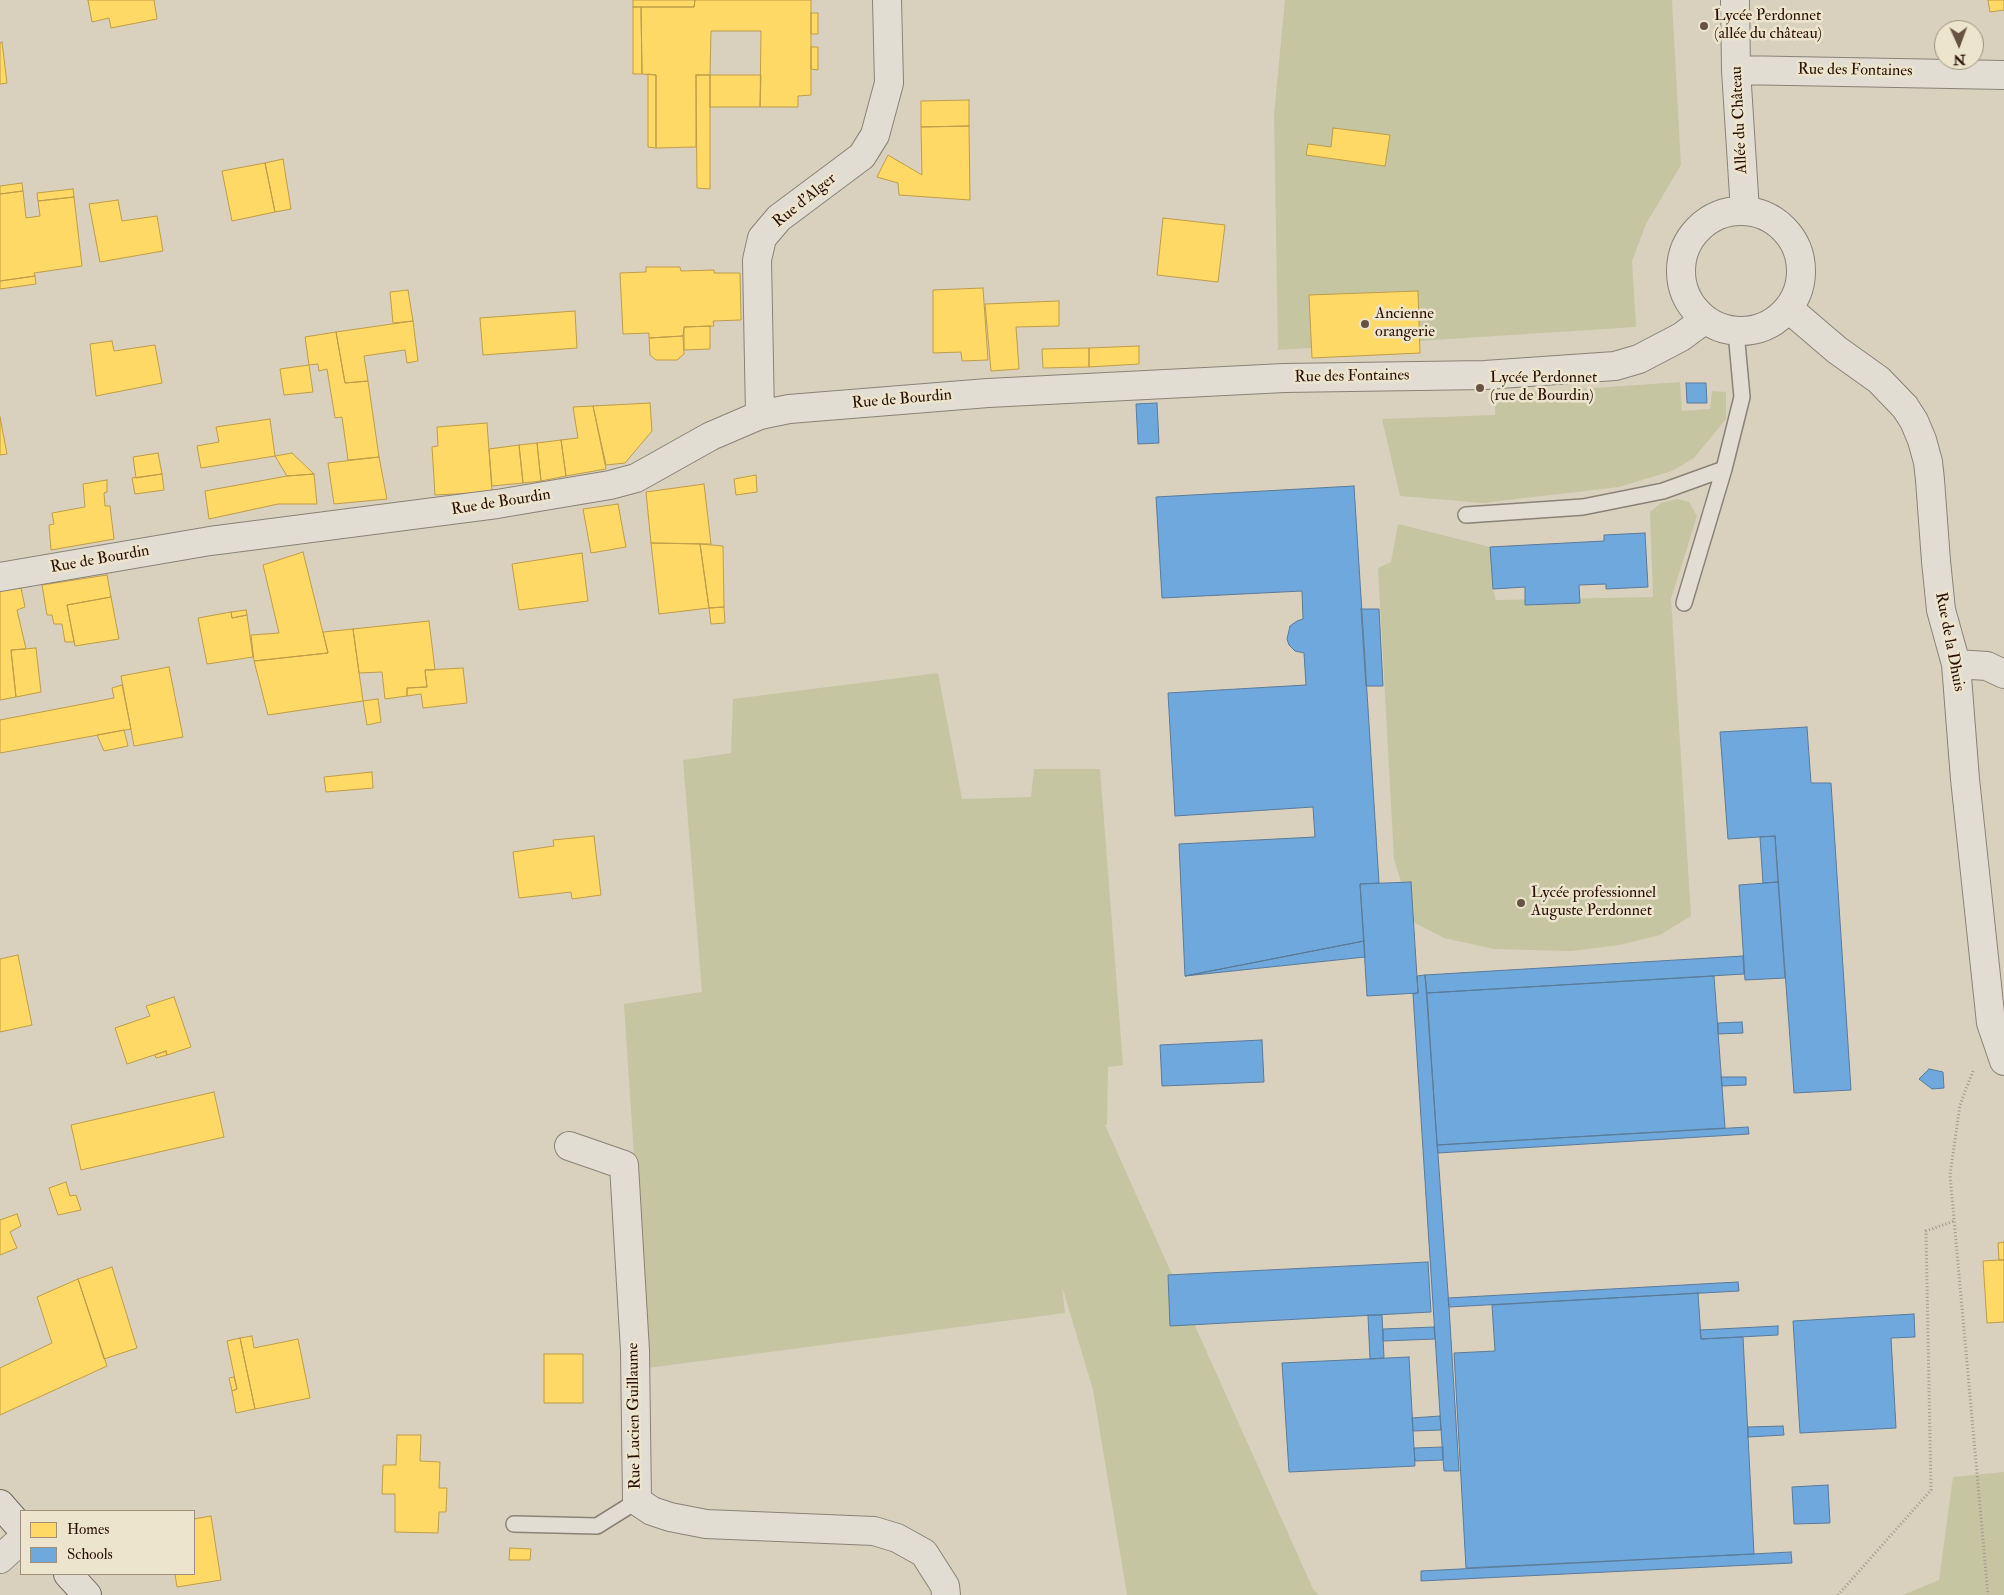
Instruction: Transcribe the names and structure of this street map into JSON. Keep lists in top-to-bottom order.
{
  "streets": {
    "street": [
      "Rue des Fontaines",
      "Allée du Château",
      "Rue d'Alger",
      "Rue de Bourdin",
      "Rue de la Dhuis",
      "Rue Lucien Guillaume"
    ]
  },
  "crossings": [
    ["Rue des Fontaines", "Allée du Château"],
    ["Rue des Fontaines", "Rue de Bourdin"],
    ["Rue des Fontaines", "Rue de la Dhuis"],
    ["Allée du Château", "Rue de la Dhuis"],
    ["Rue d'Alger", "Rue de Bourdin"]
  ],
  "places": [
    "Lycée Perdonnet (allée du château)",
    "Ancienne orangerie",
    "Lycée Perdonnet (rue de Bourdin)",
    "Lycée professionnel Auguste Perdonnet"
  ],
  "legend": ["Homes", "Schools"],
  "north": "bottom"
}
